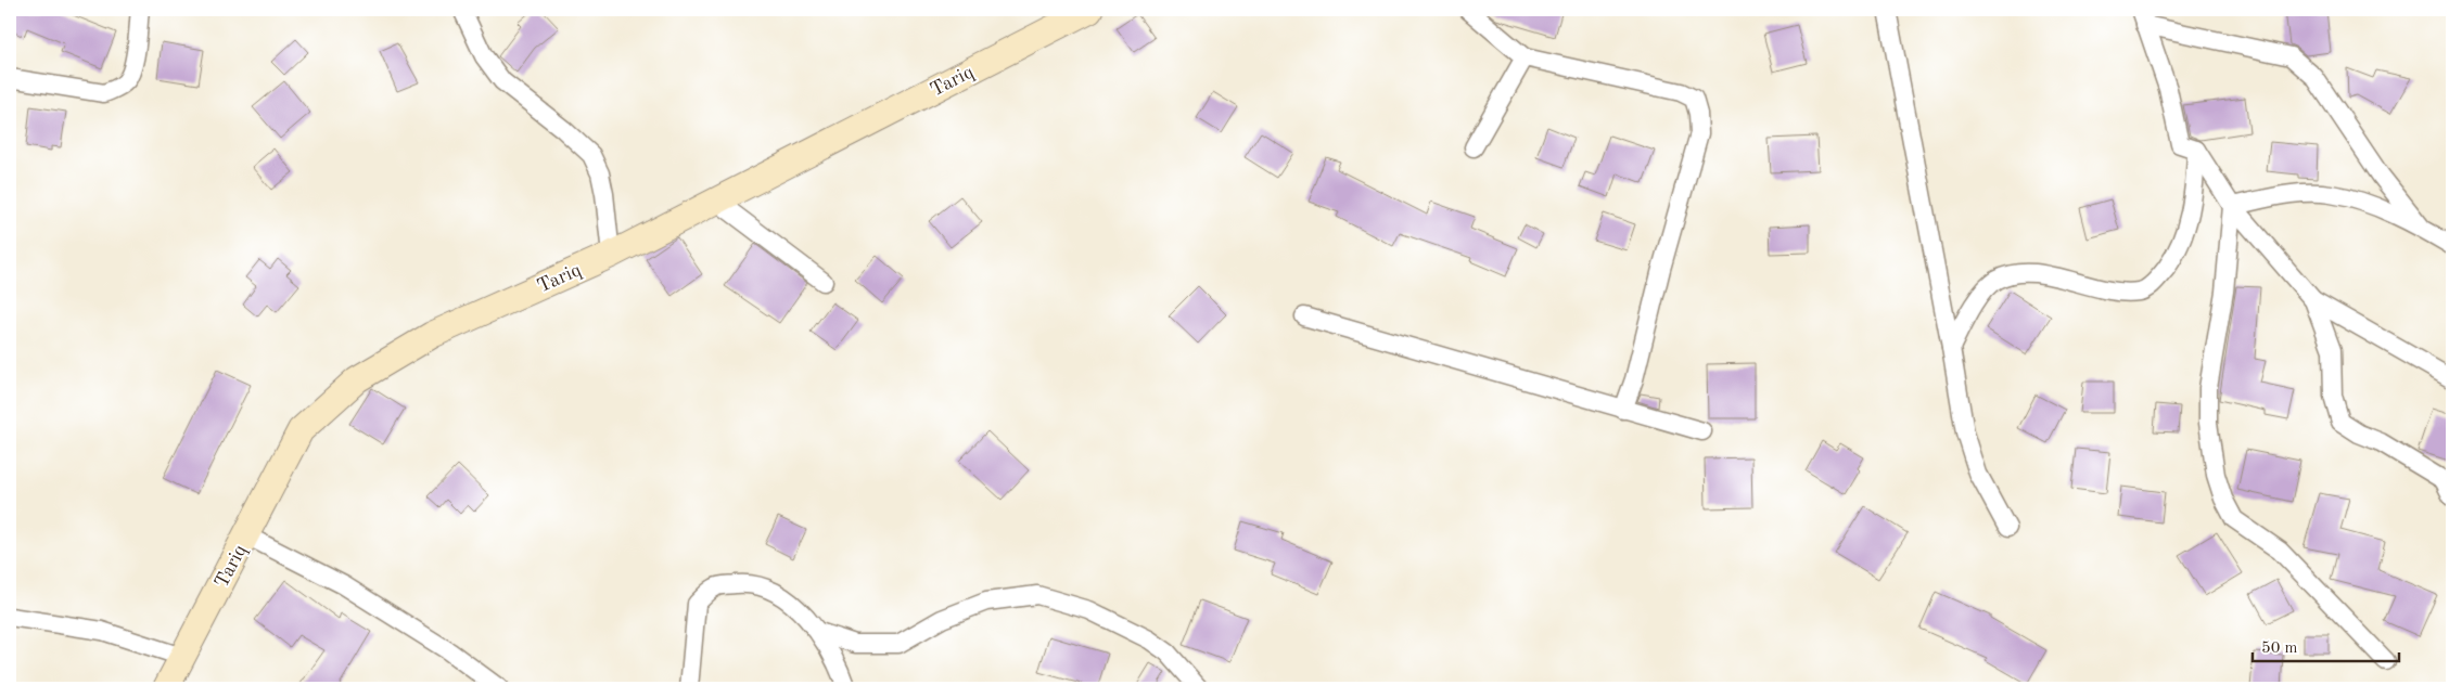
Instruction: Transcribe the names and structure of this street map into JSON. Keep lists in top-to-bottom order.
{
  "streets": {
    "main road": ["Tariq"]
  },
  "scale_bar": "50 m"
}
